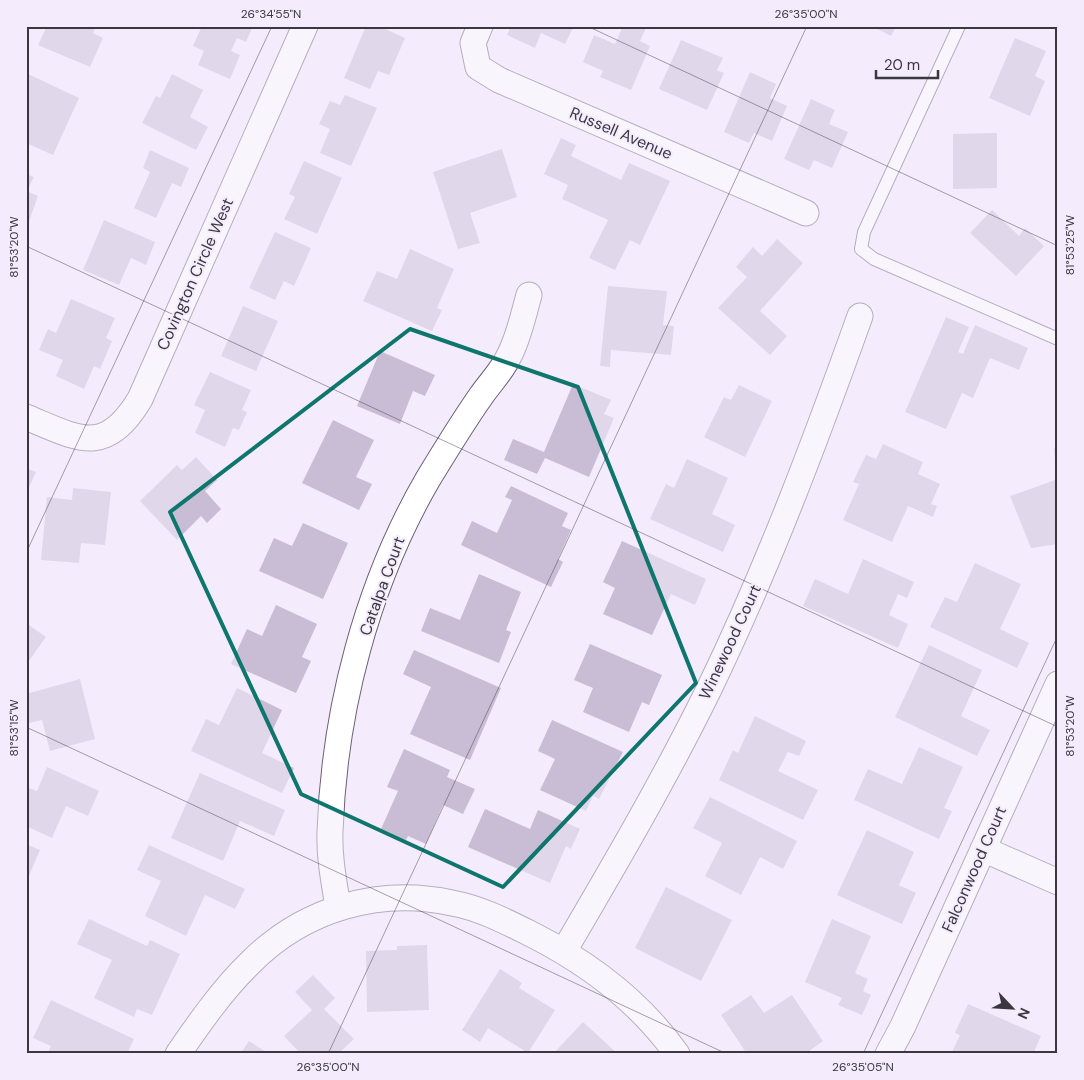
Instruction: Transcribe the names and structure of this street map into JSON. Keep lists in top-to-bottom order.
{
  "streets": {
    "street": [
      "Russell Avenue",
      "Covington Circle West",
      "Catalpa Court",
      "Winewood Court",
      "Falconwood Court"
    ]
  },
  "scale_bar": "20 m",
  "north": "bottom right",
  "coordinates": [
    "26°34'55\"N",
    "26°35'00\"N",
    "81°53'25\"W",
    "81°53'20\"W",
    "81°53'15\"W",
    "26°35'05\"N"
  ]
}
